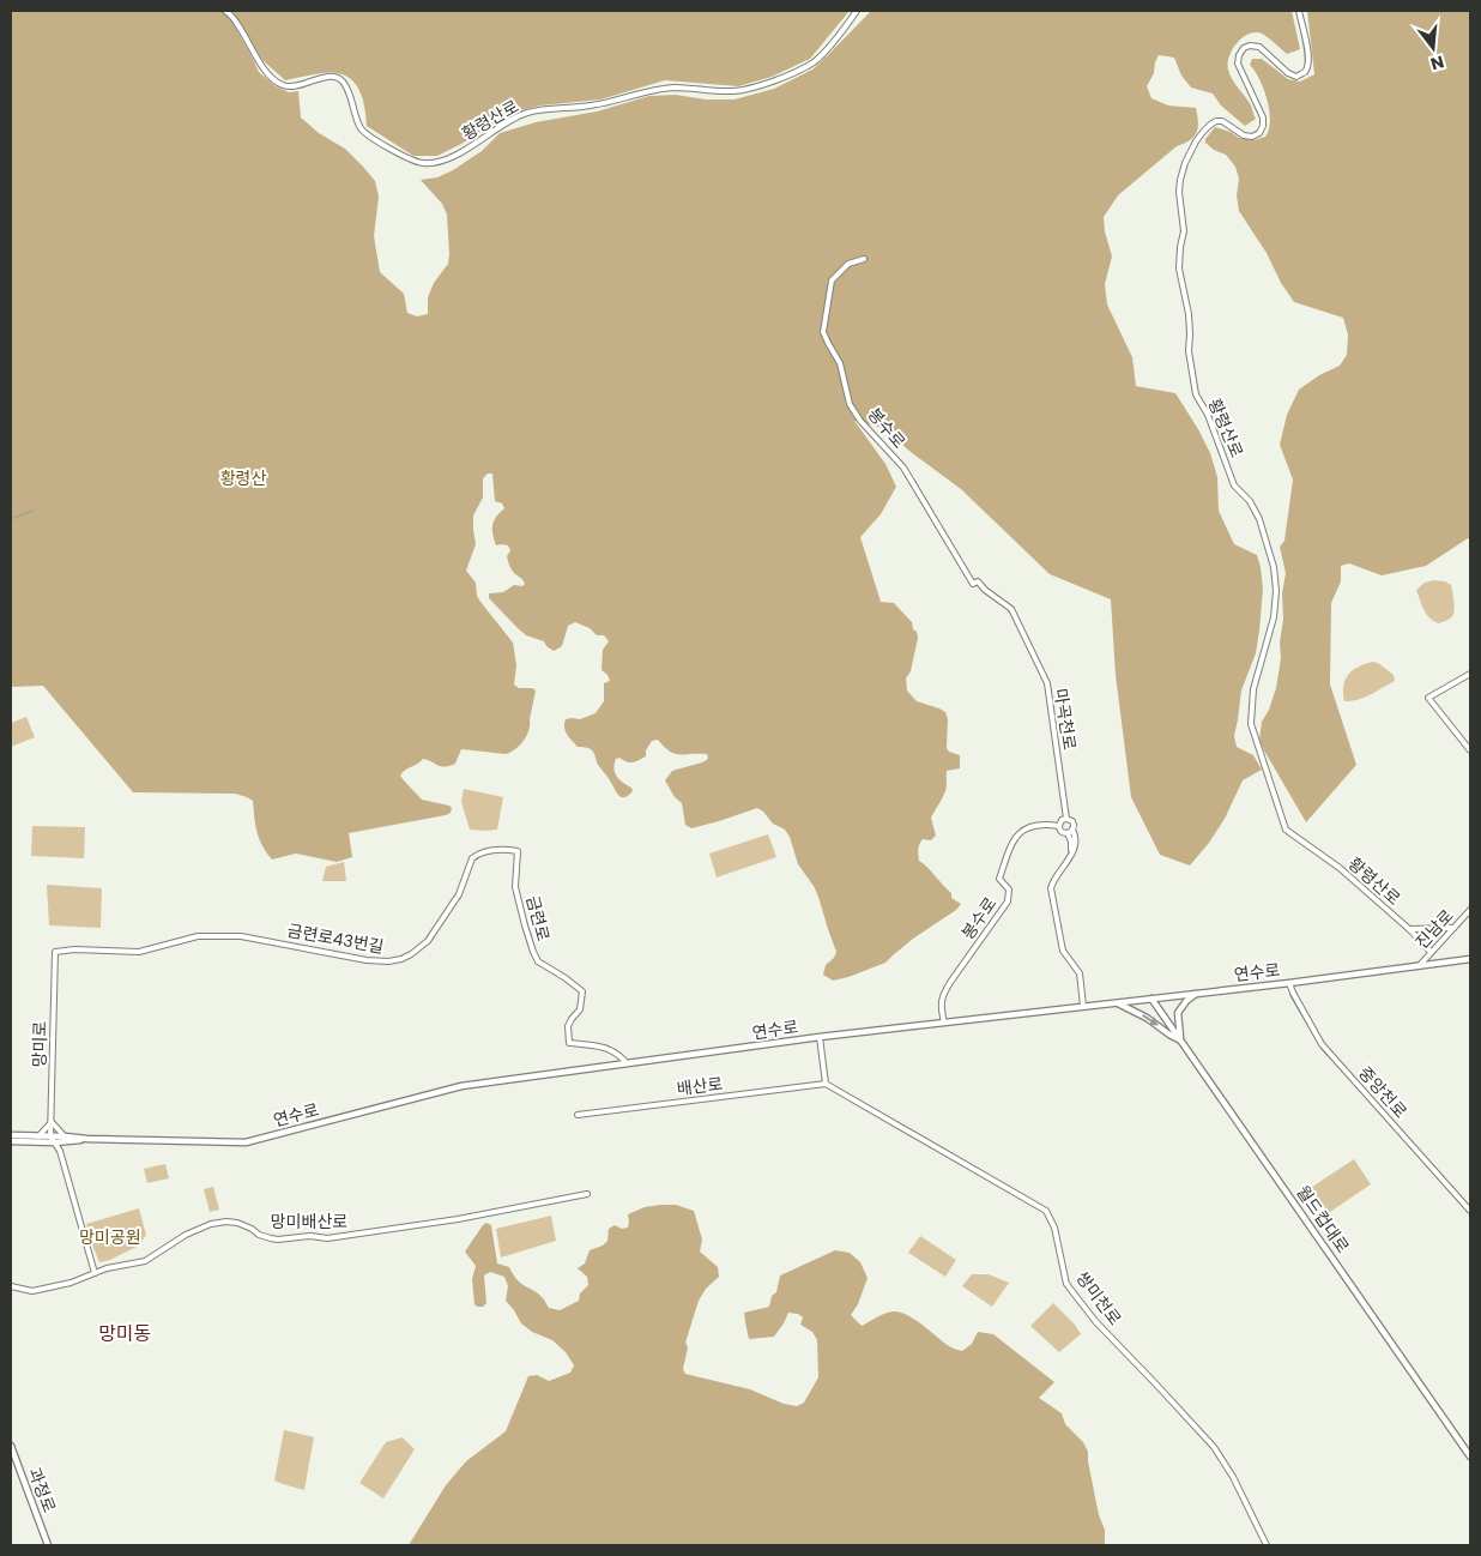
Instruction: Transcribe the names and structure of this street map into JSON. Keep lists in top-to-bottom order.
{
  "streets": {
    "main road": ["연수로", "월드컵대로", "과정로"],
    "street": [
      "황령산로",
      "봉수로",
      "마곡천로",
      "금련로",
      "진남로",
      "금련로43번길",
      "망미로",
      "배산로",
      "중앙천로",
      "망미배산로",
      "쌍미천로"
    ]
  },
  "crossings": [
    ["황령산로", "진남로"],
    ["봉수로", "마곡천로"],
    ["봉수로", "연수로"],
    ["금련로", "금련로43번길"],
    ["금련로", "연수로"],
    ["진남로", "연수로"],
    ["금련로43번길", "망미로"],
    ["연수로", "망미로"],
    ["연수로", "중앙천로"],
    ["연수로", "월드컵대로"],
    ["배산로", "쌍미천로"]
  ],
  "districts": ["망미동"],
  "parks": ["황령산", "망미공원"],
  "north": "bottom"
}
